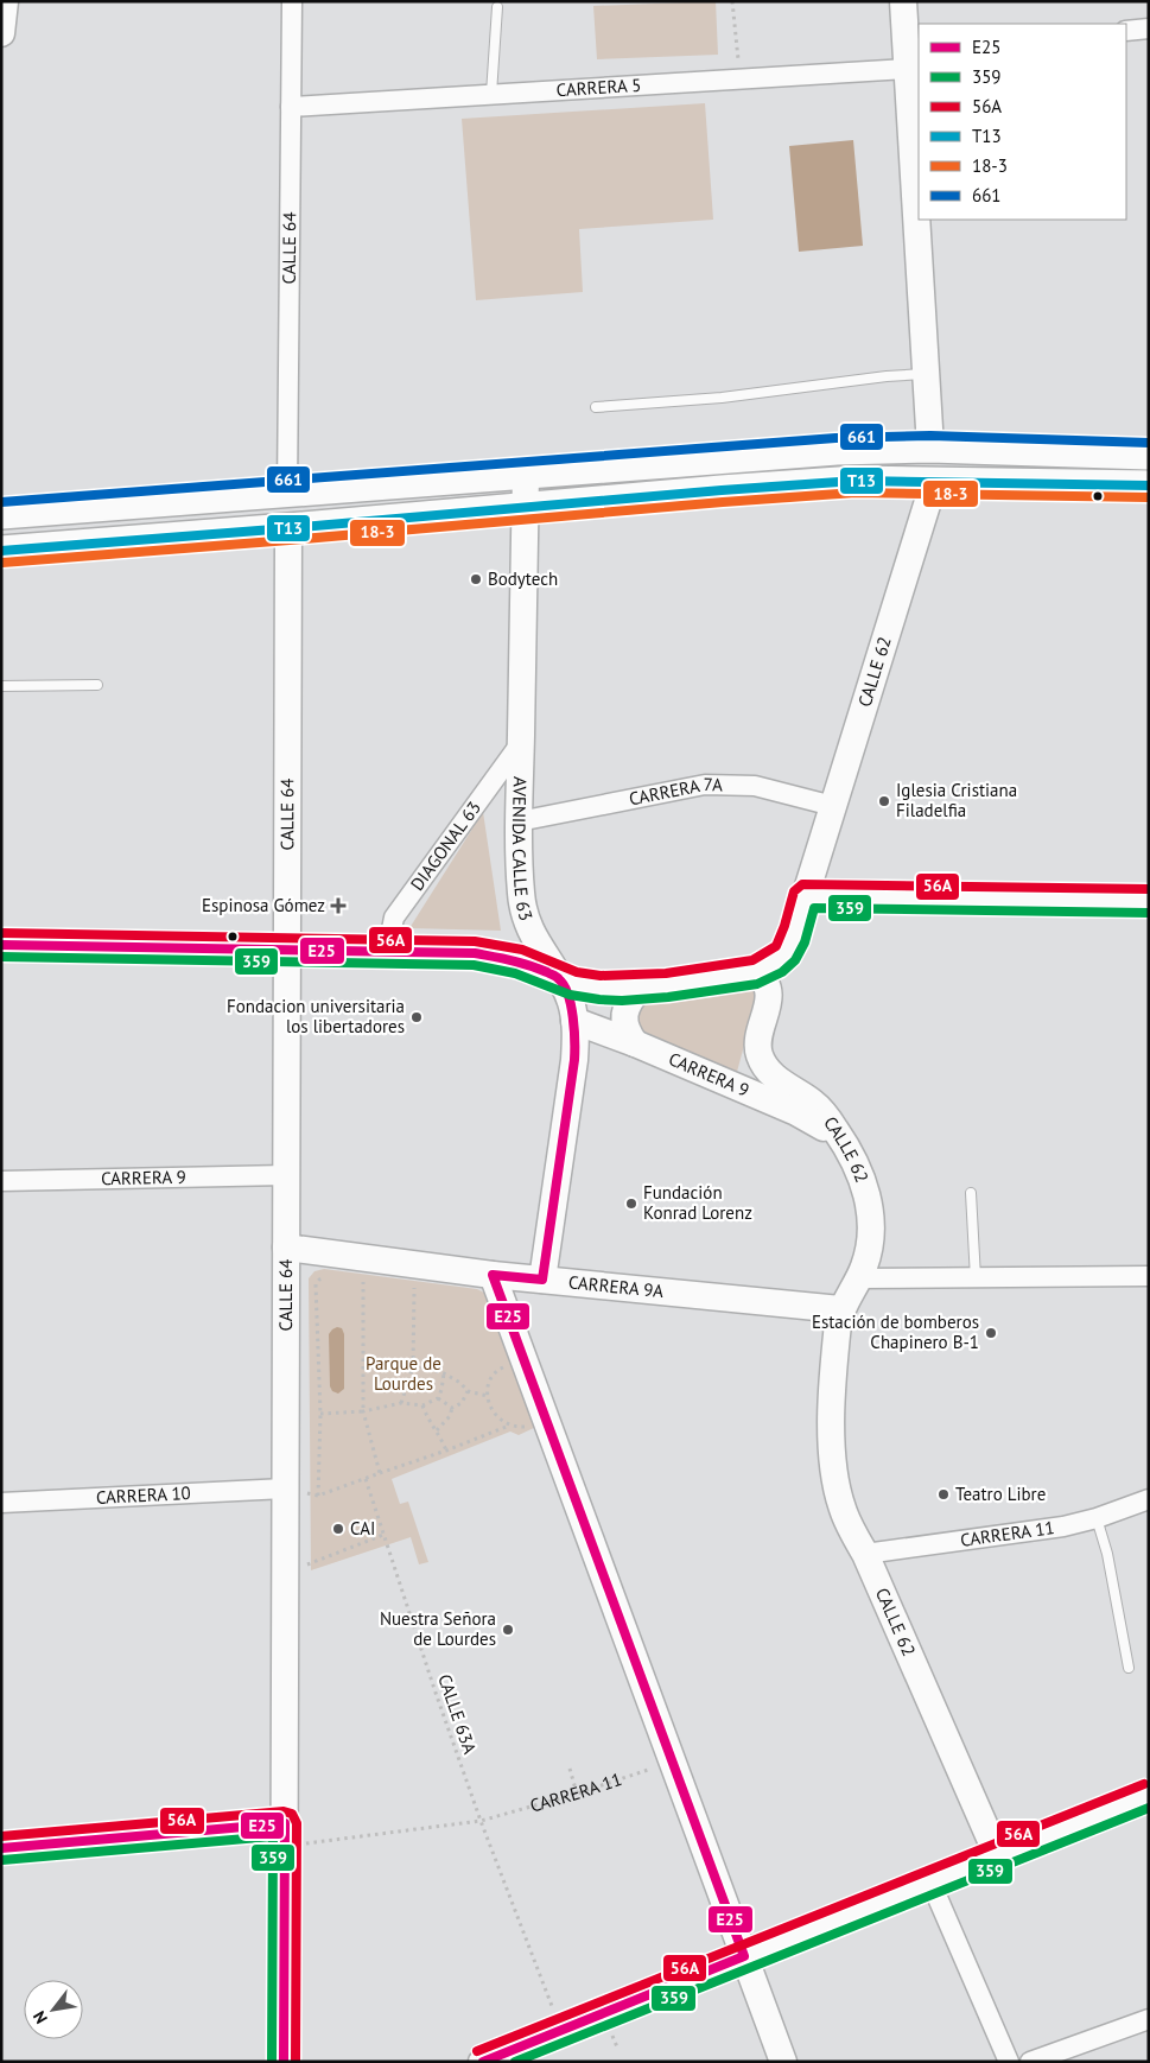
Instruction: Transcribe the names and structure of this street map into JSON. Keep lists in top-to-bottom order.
{
  "streets": {
    "street": [
      "CARRERA 5",
      "CALLE 64",
      "CALLE 62",
      "CARRERA 7A",
      "DIAGONAL 63",
      "AVENIDA CALLE 63",
      "CARRERA 9",
      "CARRERA 9A",
      "CARRERA 10",
      "CARRERA 11"
    ],
    "path": ["CALLE 63A"]
  },
  "crossings": [
    ["CARRERA 5", "CALLE 64"],
    ["CALLE 64", "CARRERA 9"],
    ["CALLE 64", "CARRERA 9A"],
    ["CALLE 64", "CARRERA 10"],
    ["CALLE 64", "CARRERA 11"],
    ["CALLE 62", "CARRERA 7A"],
    ["CALLE 62", "CARRERA 9"],
    ["CALLE 62", "CARRERA 9A"],
    ["CALLE 62", "CARRERA 11"],
    ["CARRERA 7A", "AVENIDA CALLE 63"],
    ["DIAGONAL 63", "AVENIDA CALLE 63"],
    ["AVENIDA CALLE 63", "CARRERA 9"],
    ["AVENIDA CALLE 63", "CARRERA 9A"],
    ["CARRERA 11", "CALLE 63A"]
  ],
  "parks": ["Parque de Lourdes"],
  "places": {
    "other": [
      "Bodytech",
      "Iglesia Cristiana Filadelfia",
      "Fondacion universitaria los libertadores",
      "Fundación Konrad Lorenz",
      "Estación de bomberos Chapinero B-1",
      "Teatro Libre",
      "CAI",
      "Nuestra Señora de Lourdes"
    ],
    "health": ["Espinosa Gómez"]
  },
  "lines": [
    "transit line 661",
    "transit line T13",
    "transit line 18-3",
    "transit line 56A",
    "transit line 359",
    "transit line E25"
  ],
  "legend": [
    "E25",
    "359",
    "56A",
    "T13",
    "18-3",
    "661"
  ],
  "north": "bottom left"
}
